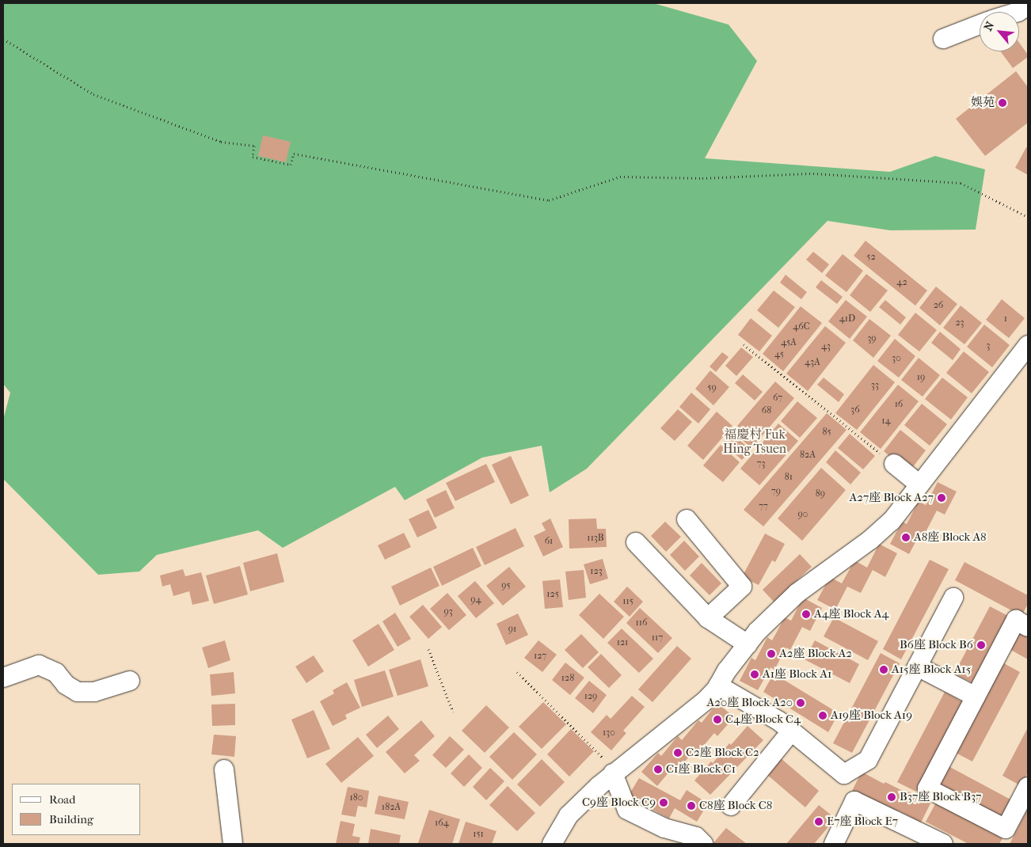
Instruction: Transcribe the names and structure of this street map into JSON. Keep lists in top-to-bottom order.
{
  "districts": ["福慶村 Fuk Hing Tsuen"],
  "places": [
    "娛苑",
    "A27座 Block A27",
    "A8座 Block A8",
    "A4座 Block A4",
    "B6座 Block B6",
    "A2座 Block A2",
    "A15座 Block A15",
    "A1座 Block A1",
    "A20座 Block A20",
    "A19座 Block A19",
    "C4座 Block C4",
    "C2座 Block C2",
    "C1座 Block C1",
    "B37座 Block B37",
    "C9座 Block C9",
    "C8座 Block C8",
    "E7座 Block E7"
  ],
  "house_numbers": [
    "52",
    "42",
    "26",
    "41D",
    "1",
    "23",
    "46C",
    "39",
    "45A",
    "3",
    "43",
    "45",
    "30",
    "43A",
    "19",
    "33",
    "59",
    "67",
    "16",
    "36",
    "68",
    "14",
    "85",
    "82A",
    "73",
    "81",
    "79",
    "89",
    "77",
    "90",
    "113B",
    "61",
    "123",
    "95",
    "125",
    "94",
    "115",
    "93",
    "116",
    "91",
    "117",
    "121",
    "127",
    "128",
    "129",
    "130",
    "180",
    "182A",
    "164",
    "151"
  ],
  "legend": ["Road", "Building"],
  "north": "top left"
}
